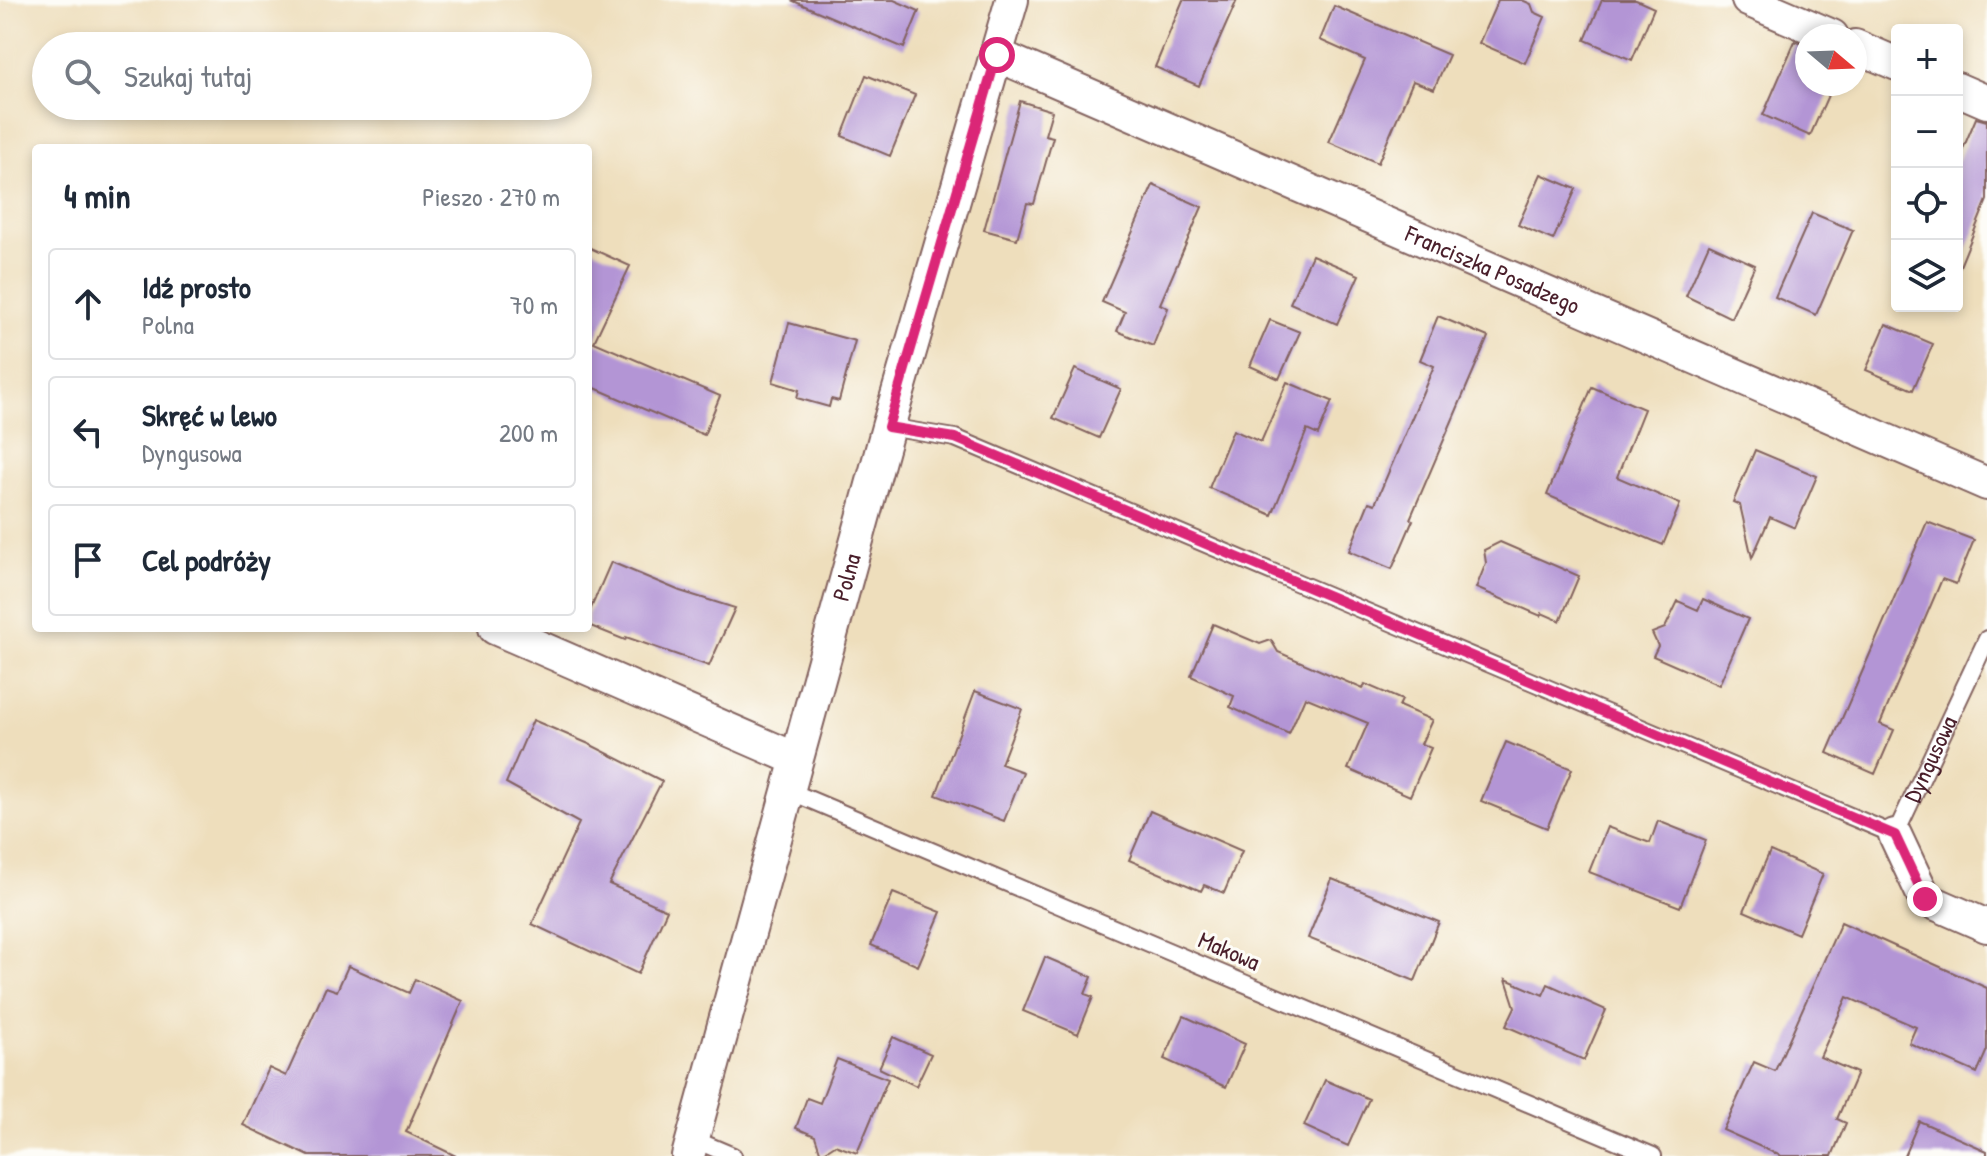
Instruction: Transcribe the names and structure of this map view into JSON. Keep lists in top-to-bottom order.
{
  "streets": {
    "street": ["Franciszka Posadzego", "Polna"],
    "lane": ["Dyngusowa", "Makowa"]
  },
  "crossings": [
    ["Franciszka Posadzego", "Polna"],
    ["Polna", "Makowa"]
  ],
  "north": "right",
  "page": {
    "map_buttons": ["+", "−"],
    "search": "Szukaj tutaj",
    "heading": ["4 min", "Pieszo · 270 m"],
    "list": [
      ["Idź prosto", "Polna", "70 m"],
      ["Skręć w lewo", "Dyngusowa", "200 m"],
      "Cel podróży"
    ]
  }
}
